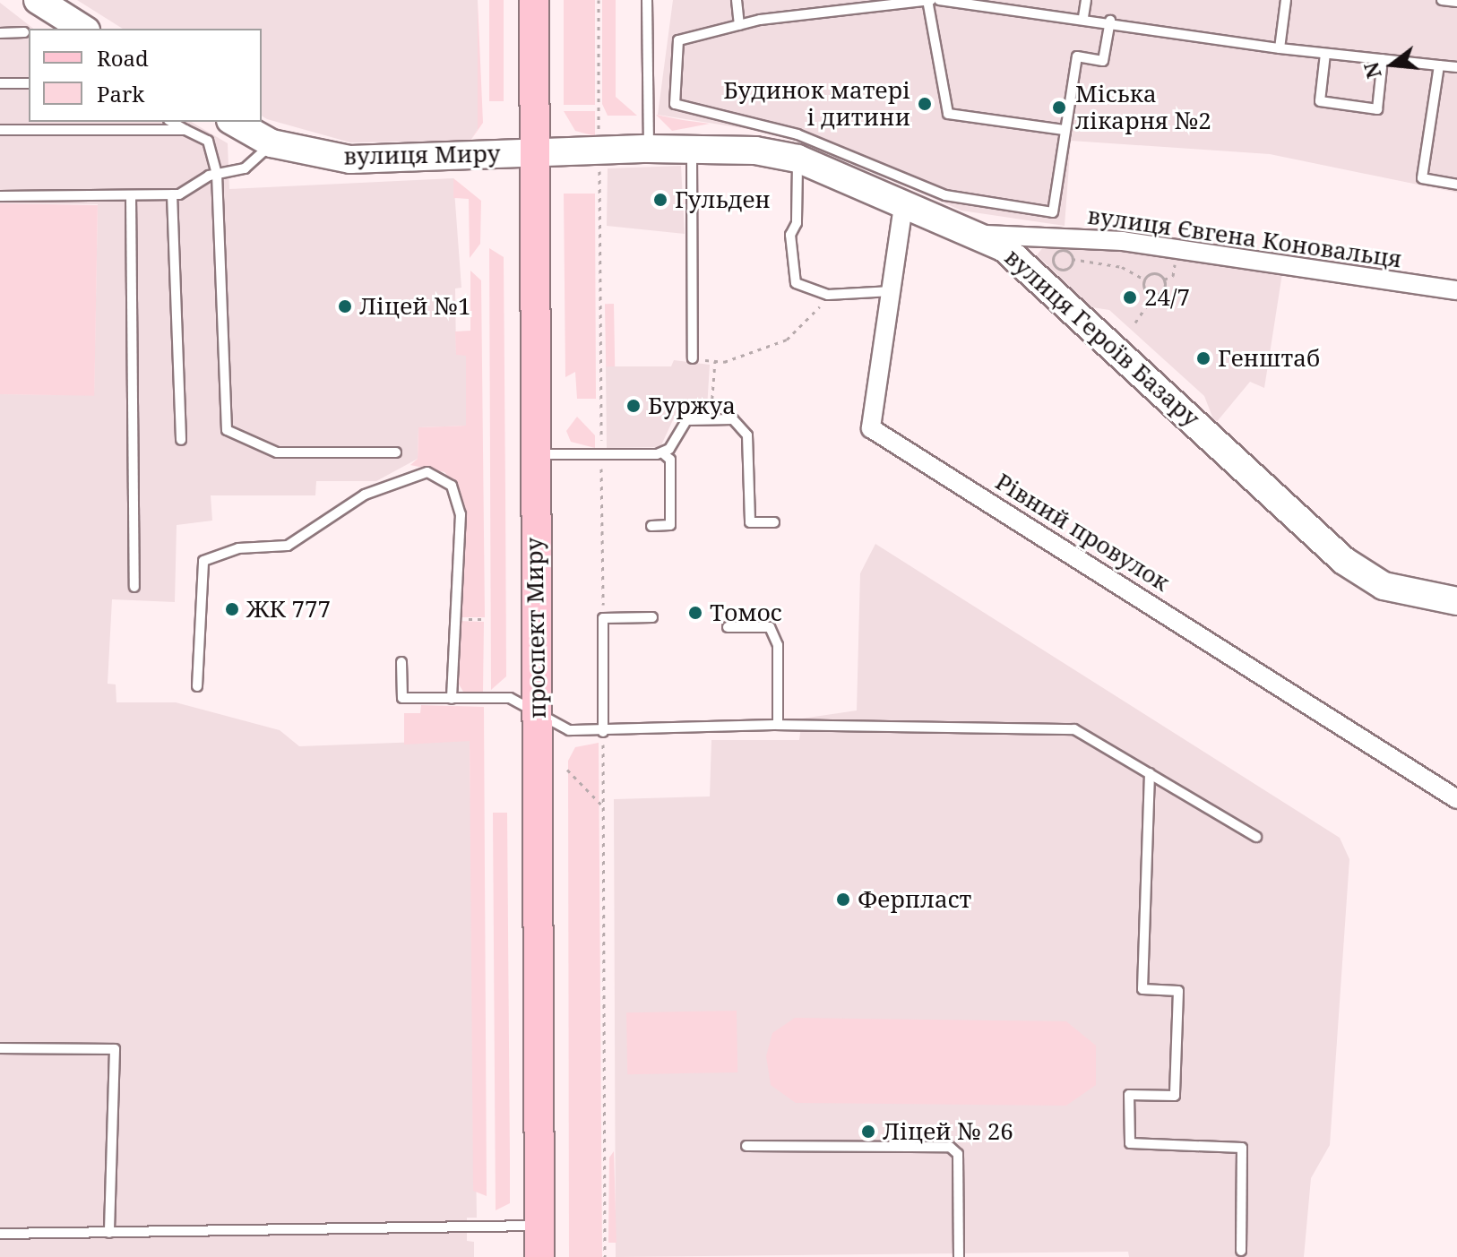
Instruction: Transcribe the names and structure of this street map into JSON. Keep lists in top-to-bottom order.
{
  "streets": {
    "main road": ["вулиця Миру", "вулиця Героїв Базару", "проспект Миру"],
    "street": ["вулиця Євгена Коновальця", "Рівний провулок"]
  },
  "crossings": [
    ["вулиця Миру", "вулиця Героїв Базару"],
    ["вулиця Миру", "проспект Миру"],
    ["вулиця Євгена Коновальця", "вулиця Героїв Базару"],
    ["вулиця Героїв Базару", "Рівний провулок"],
    ["вулиця Героїв Базару", "проспект Миру"]
  ],
  "places": [
    "Будинок матері і дитини",
    "Міська лікарня №2",
    "Гульден",
    "24/7",
    "Ліцей №1",
    "Генштаб",
    "Буржуа",
    "ЖК 777",
    "Томос",
    "Ферпласт",
    "Ліцей № 26"
  ],
  "legend": ["Road", "Park"],
  "north": "left"
}
